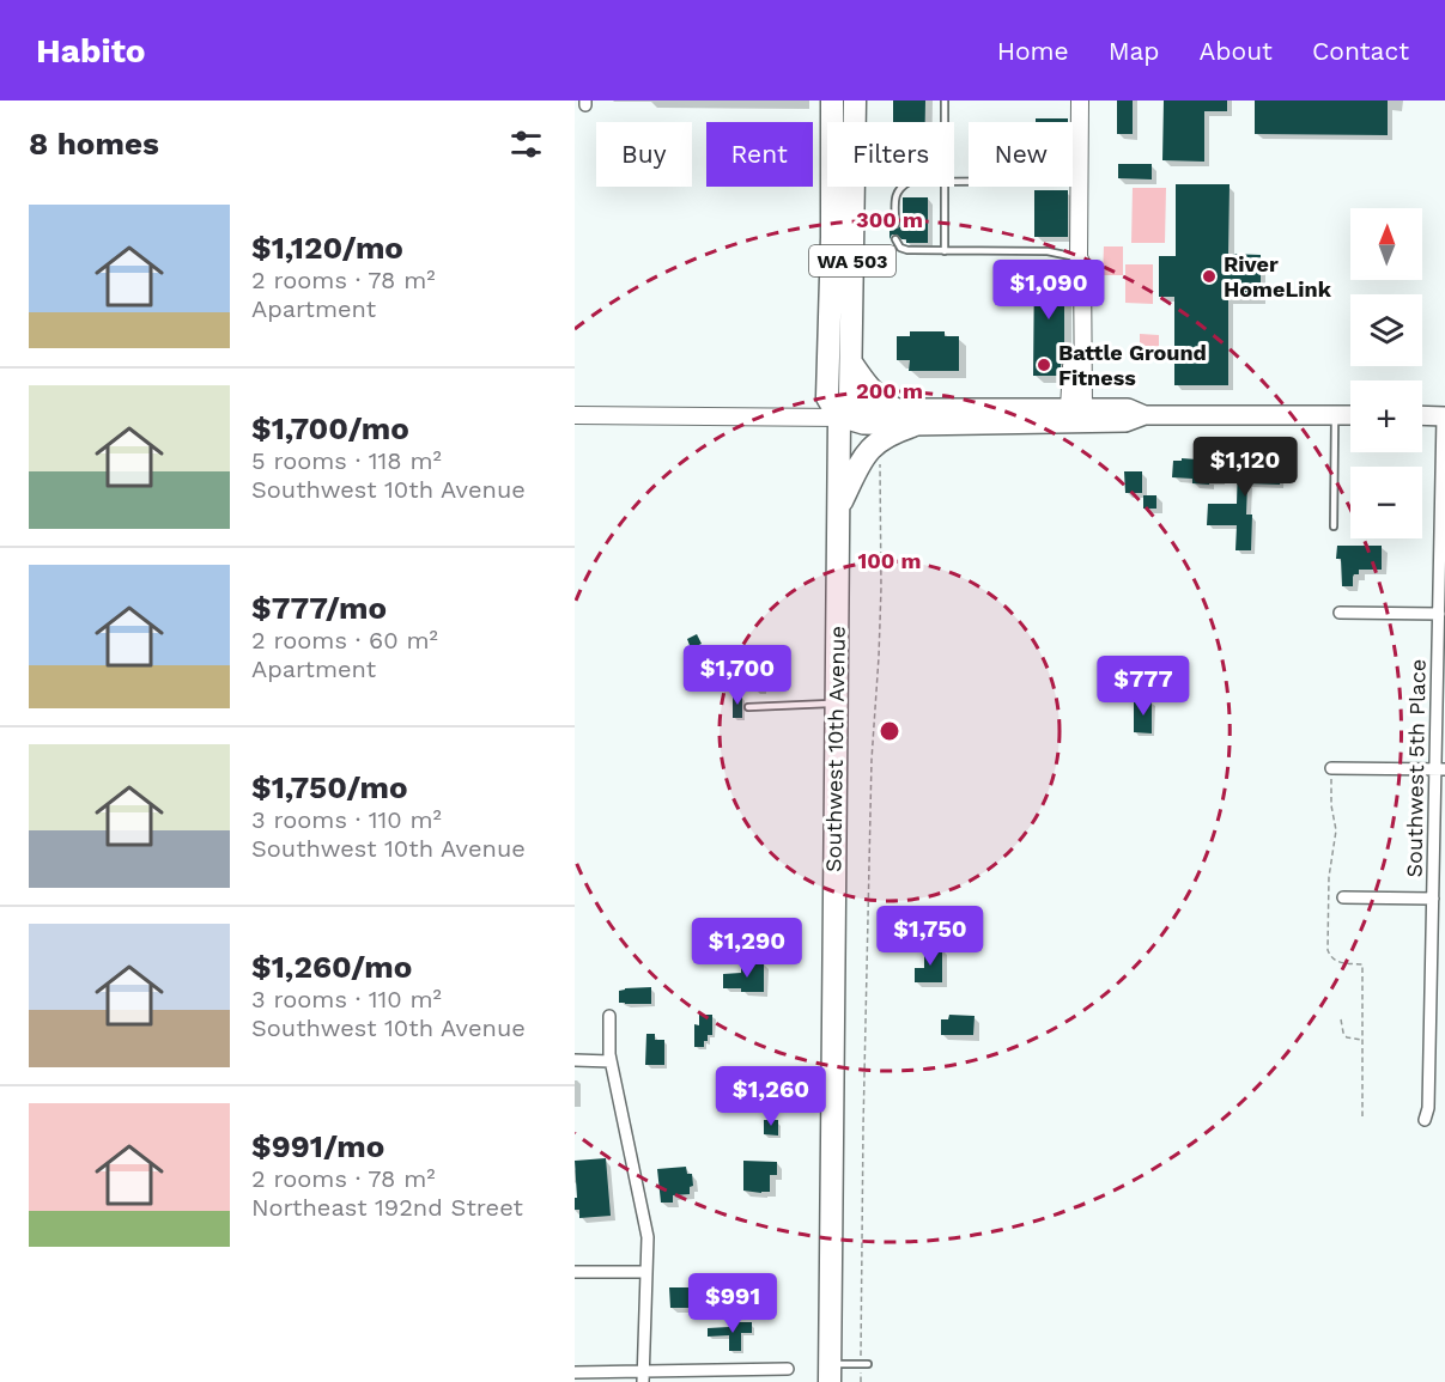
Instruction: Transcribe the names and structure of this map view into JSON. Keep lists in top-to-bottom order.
{
  "streets": {
    "highway": ["WA 503", "Southwest 10th Avenue"],
    "street": ["Southwest 5th Place"]
  },
  "places": ["River HomeLink", "Battle Ground Fitness"],
  "north": "top",
  "page": {
    "header": "Habito",
    "nav": [
      "Home",
      "Map",
      "About",
      "Contact"
    ],
    "heading": "8 homes",
    "chip": [
      "Buy",
      "Rent",
      "Filters",
      "New"
    ],
    "list": [
      {
        "name": "$1,120/mo",
        "note": "2 rooms · 78 m² · Apartment"
      },
      {
        "name": "$1,700/mo",
        "note": "5 rooms · 118 m² · Southwest 10th Avenue"
      },
      {
        "name": "$777/mo",
        "note": "2 rooms · 60 m² · Apartment"
      },
      {
        "name": "$1,750/mo",
        "note": "3 rooms · 110 m² · Southwest 10th Avenue"
      },
      {
        "name": "$1,260/mo",
        "note": "3 rooms · 110 m² · Southwest 10th Avenue"
      },
      {
        "name": "$991/mo",
        "note": "2 rooms · 78 m² · Northeast 192nd Street"
      }
    ],
    "map_buttons": ["+", "−"],
    "price": [
      "$1,090",
      "$1,120",
      "$1,700",
      "$777",
      "$1,750",
      "$1,290",
      "$1,260",
      "$991"
    ]
  },
  "rings": ["300 m", "200 m", "100 m"]
}
